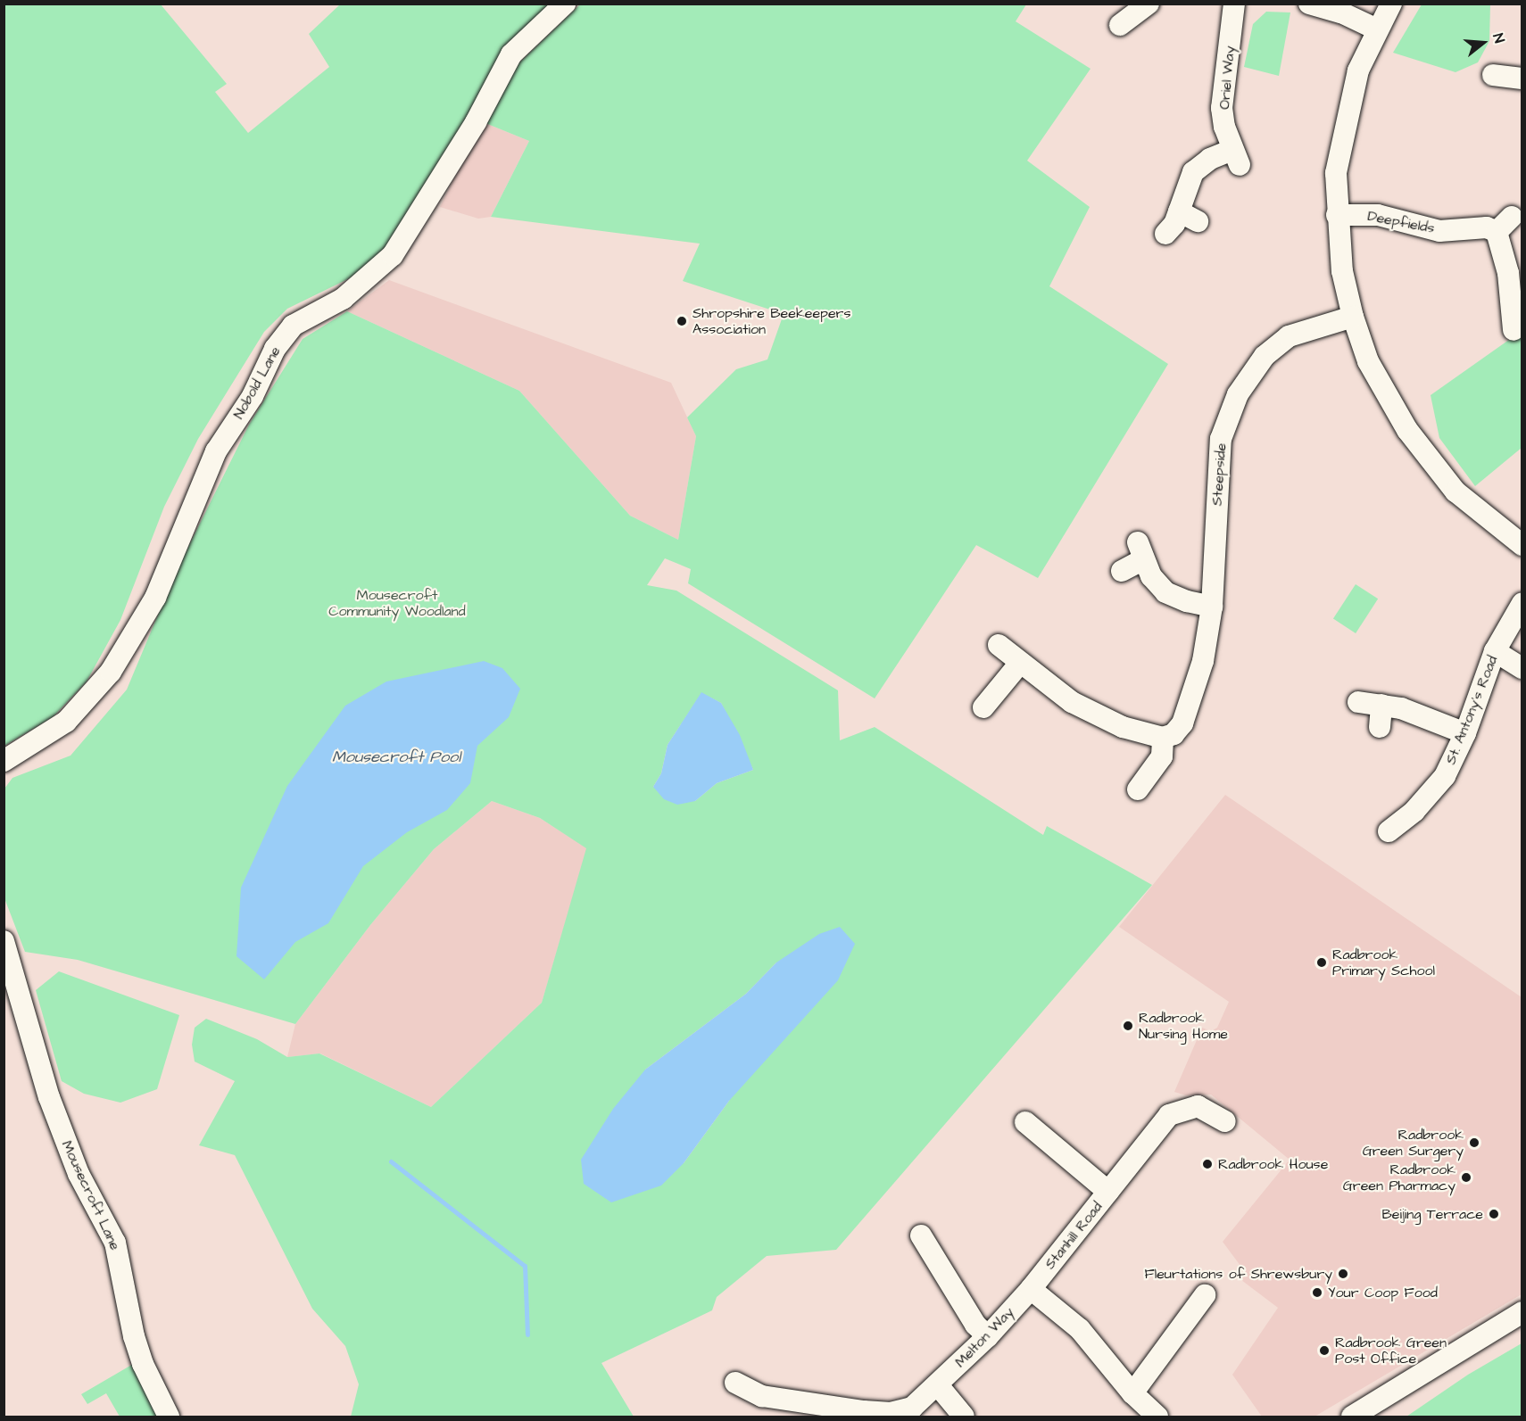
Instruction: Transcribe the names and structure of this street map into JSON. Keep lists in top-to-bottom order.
{
  "streets": {
    "street": [
      "Oriel Way",
      "Deepfields",
      "Nobold Lane",
      "Steepside",
      "St. Antony's Road",
      "Mousecroft Lane",
      "Stanhill Road",
      "Melton Way"
    ]
  },
  "crossings": [
    ["Stanhill Road", "Melton Way"]
  ],
  "water": ["Mousecroft Pool"],
  "parks": ["Mousecroft Community Woodland"],
  "places": [
    "Shropshire Beekeepers Association",
    "Radbrook Primary School",
    "Radbrook Nursing Home",
    "Radbrook Green Surgery",
    "Radbrook House",
    "Radbrook Green Pharmacy",
    "Beijing Terrace",
    "Fleurtations of Shrewsbury",
    "Your Coop Food",
    "Radbrook Green Post Office"
  ],
  "north": "right"
}
